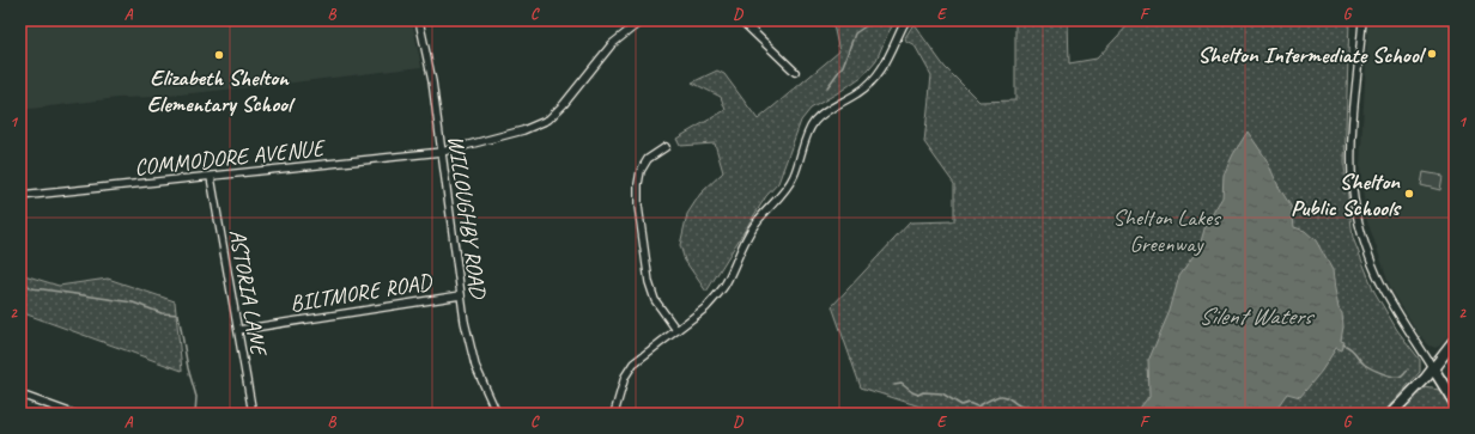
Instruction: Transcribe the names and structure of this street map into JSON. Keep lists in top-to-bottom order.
{
  "streets": {
    "street": [
      "COMMODORE AVENUE",
      "WILLOUGHBY ROAD",
      "ASTORIA LANE",
      "BILTMORE ROAD"
    ]
  },
  "crossings": [
    ["COMMODORE AVENUE", "WILLOUGHBY ROAD"],
    ["COMMODORE AVENUE", "ASTORIA LANE"],
    ["WILLOUGHBY ROAD", "BILTMORE ROAD"],
    ["ASTORIA LANE", "BILTMORE ROAD"]
  ],
  "water": ["Silent Waters"],
  "parks": ["Shelton Lakes Greenway"],
  "places": ["Shelton Intermediate School", "Elizabeth Shelton Elementary School", "Shelton Public Schools"],
  "grid": {
    "columns": [
      "A",
      "B",
      "C",
      "D",
      "E",
      "F",
      "G"
    ],
    "rows": ["1", "2"]
  }
}
